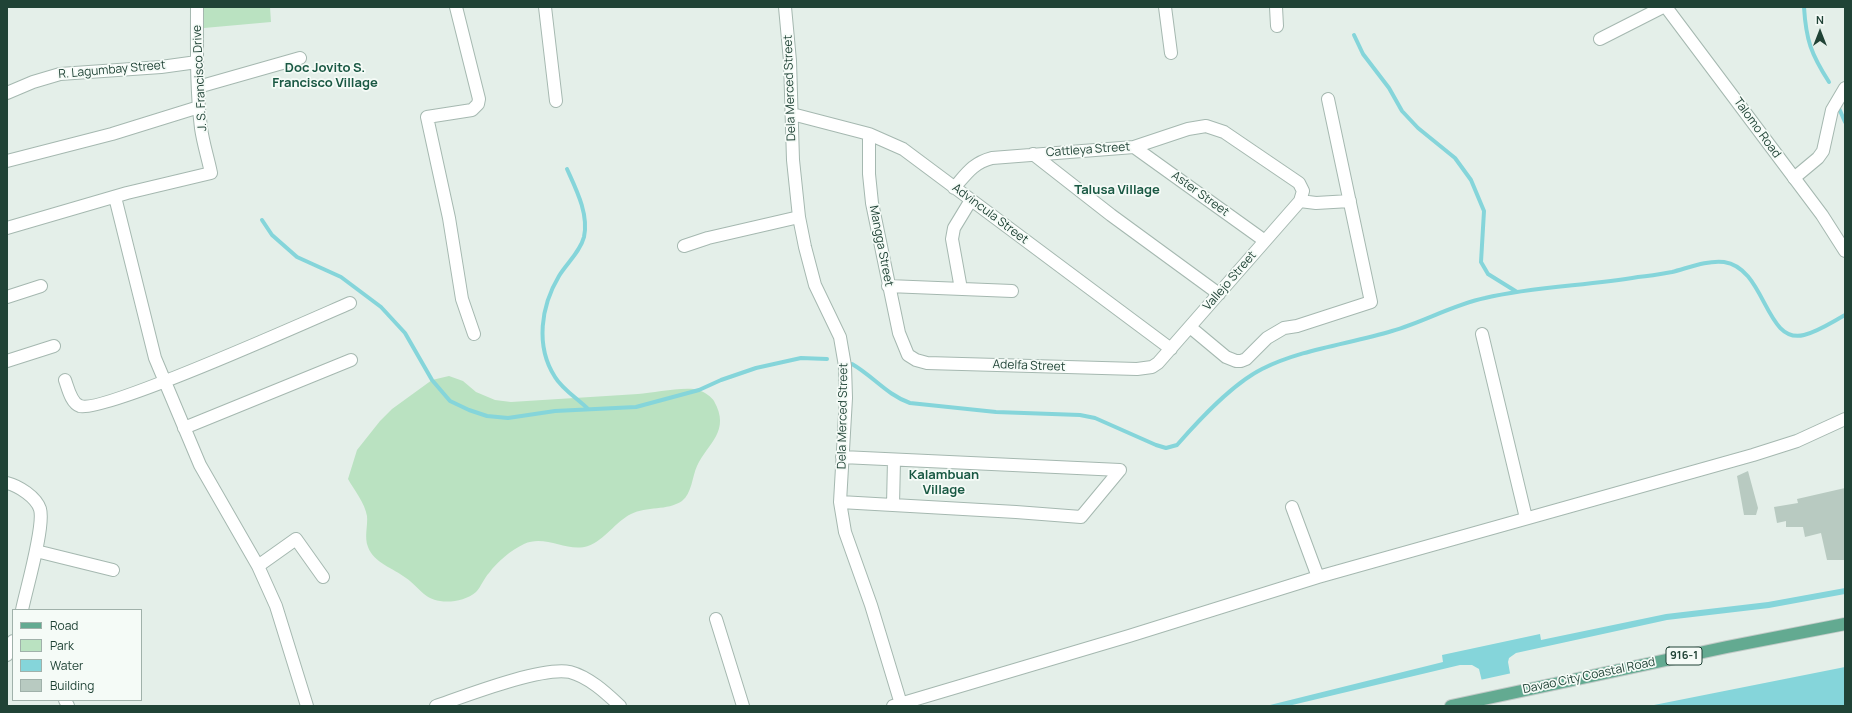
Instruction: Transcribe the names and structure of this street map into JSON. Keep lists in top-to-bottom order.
{
  "streets": {
    "main road": ["916-1", "Davao City Coastal Road"],
    "street": [
      "R. Lagumbay Street",
      "J. S. Francisco Drive",
      "Dela Merced Street",
      "Talomo Road",
      "Cattleya Street",
      "Aster Street",
      "Advincula Street",
      "Mangga Street",
      "Vallejo Street",
      "Adelfa Street"
    ]
  },
  "crossings": [
    ["R. Lagumbay Street", "J. S. Francisco Drive"],
    ["Dela Merced Street", "Advincula Street"],
    ["Cattleya Street", "Aster Street"],
    ["Cattleya Street", "Advincula Street"],
    ["Cattleya Street", "Vallejo Street"],
    ["Aster Street", "Vallejo Street"],
    ["Advincula Street", "Mangga Street"],
    ["Advincula Street", "Vallejo Street"],
    ["Mangga Street", "Adelfa Street"],
    ["Vallejo Street", "Adelfa Street"]
  ],
  "districts": ["Doc Jovito S. Francisco Village", "Talusa Village", "Kalambuan Village"],
  "legend": [
    "Road",
    "Park",
    "Water",
    "Building"
  ],
  "north": "top"
}
